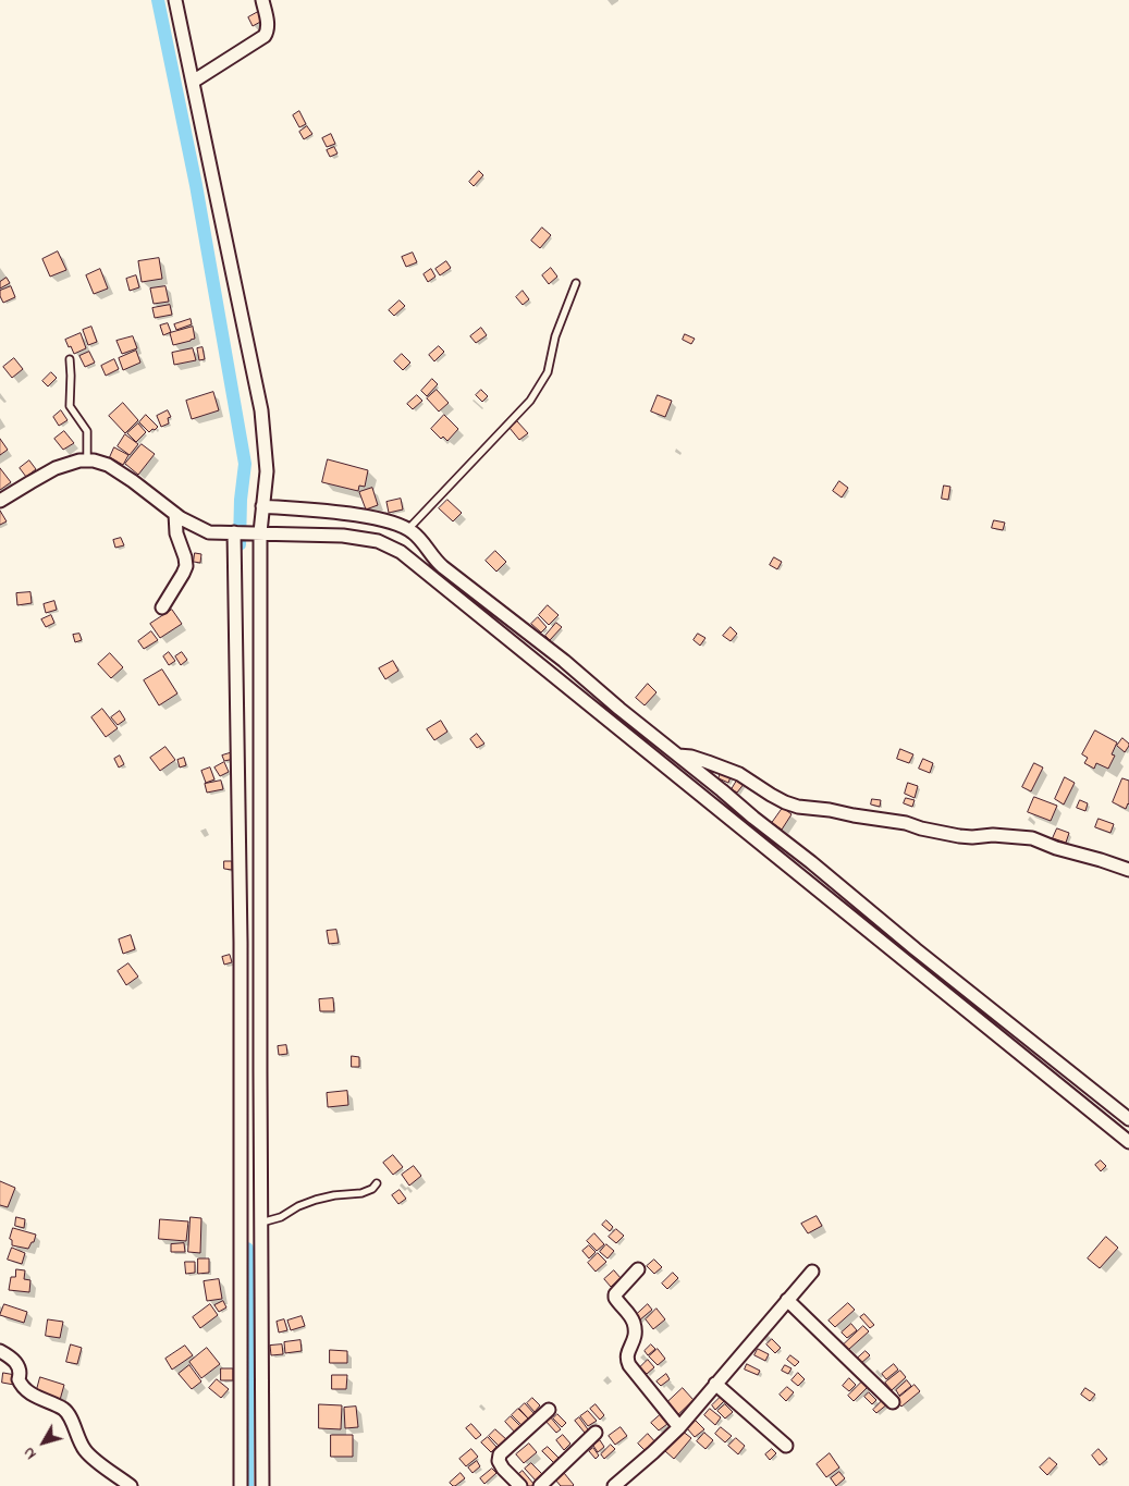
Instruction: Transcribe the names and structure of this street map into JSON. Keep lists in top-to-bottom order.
{
  "north": "bottom left"
}
